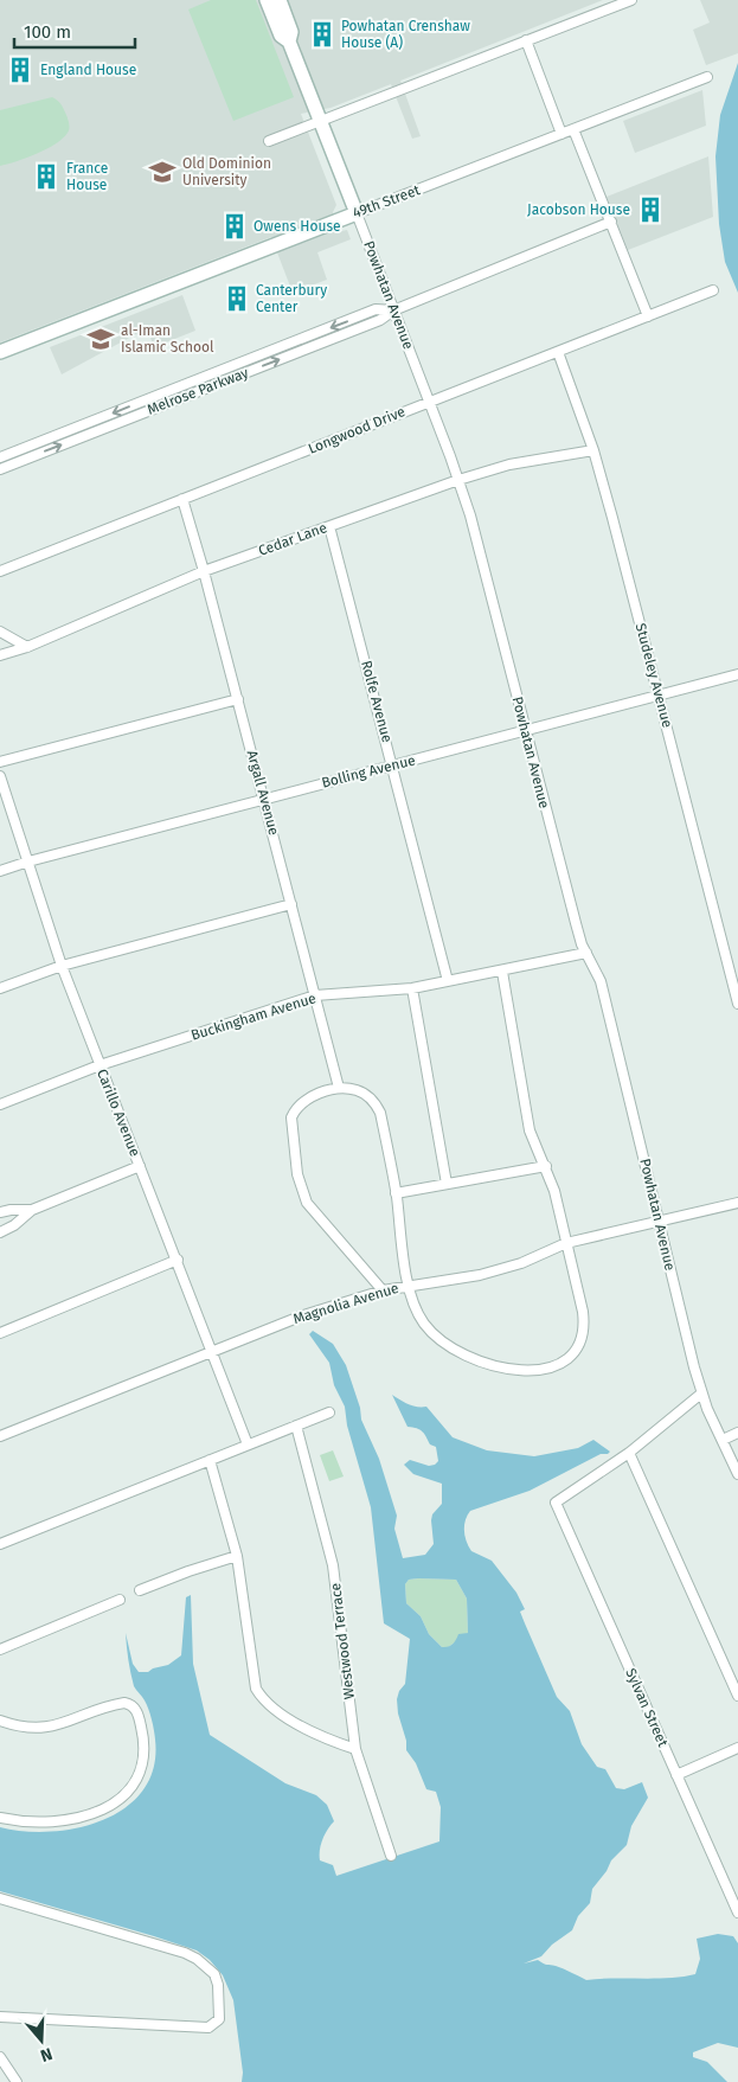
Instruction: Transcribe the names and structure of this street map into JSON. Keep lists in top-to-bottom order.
{
  "streets": {
    "street": [
      "49th Street",
      "Powhatan Avenue",
      "Melrose Parkway",
      "Longwood Drive",
      "Cedar Lane",
      "Studeley Avenue",
      "Rolfe Avenue",
      "Bolling Avenue",
      "Argall Avenue",
      "Buckingham Avenue",
      "Carillo Avenue",
      "Magnolia Avenue",
      "Westwood Terrace",
      "Sylvan Street"
    ]
  },
  "crossings": [
    ["49th Street", "Powhatan Avenue"],
    ["Powhatan Avenue", "Melrose Parkway"],
    ["Powhatan Avenue", "Longwood Drive"],
    ["Powhatan Avenue", "Cedar Lane"],
    ["Powhatan Avenue", "Bolling Avenue"],
    ["Powhatan Avenue", "Buckingham Avenue"],
    ["Powhatan Avenue", "Magnolia Avenue"],
    ["Longwood Drive", "Studeley Avenue"],
    ["Longwood Drive", "Argall Avenue"],
    ["Cedar Lane", "Studeley Avenue"],
    ["Cedar Lane", "Rolfe Avenue"],
    ["Cedar Lane", "Argall Avenue"],
    ["Studeley Avenue", "Bolling Avenue"],
    ["Rolfe Avenue", "Bolling Avenue"],
    ["Rolfe Avenue", "Buckingham Avenue"],
    ["Bolling Avenue", "Argall Avenue"],
    ["Bolling Avenue", "Carillo Avenue"],
    ["Argall Avenue", "Buckingham Avenue"],
    ["Buckingham Avenue", "Carillo Avenue"],
    ["Carillo Avenue", "Magnolia Avenue"]
  ],
  "places": {
    "building": [
      "Powhatan Crenshaw House (A)",
      "England House",
      "France House",
      "Jacobson House",
      "Owens House",
      "Canterbury Center"
    ],
    "school or university": ["Old Dominion University", "al-Iman Islamic School"]
  },
  "scale_bar": "100 m",
  "north": "bottom"
}
